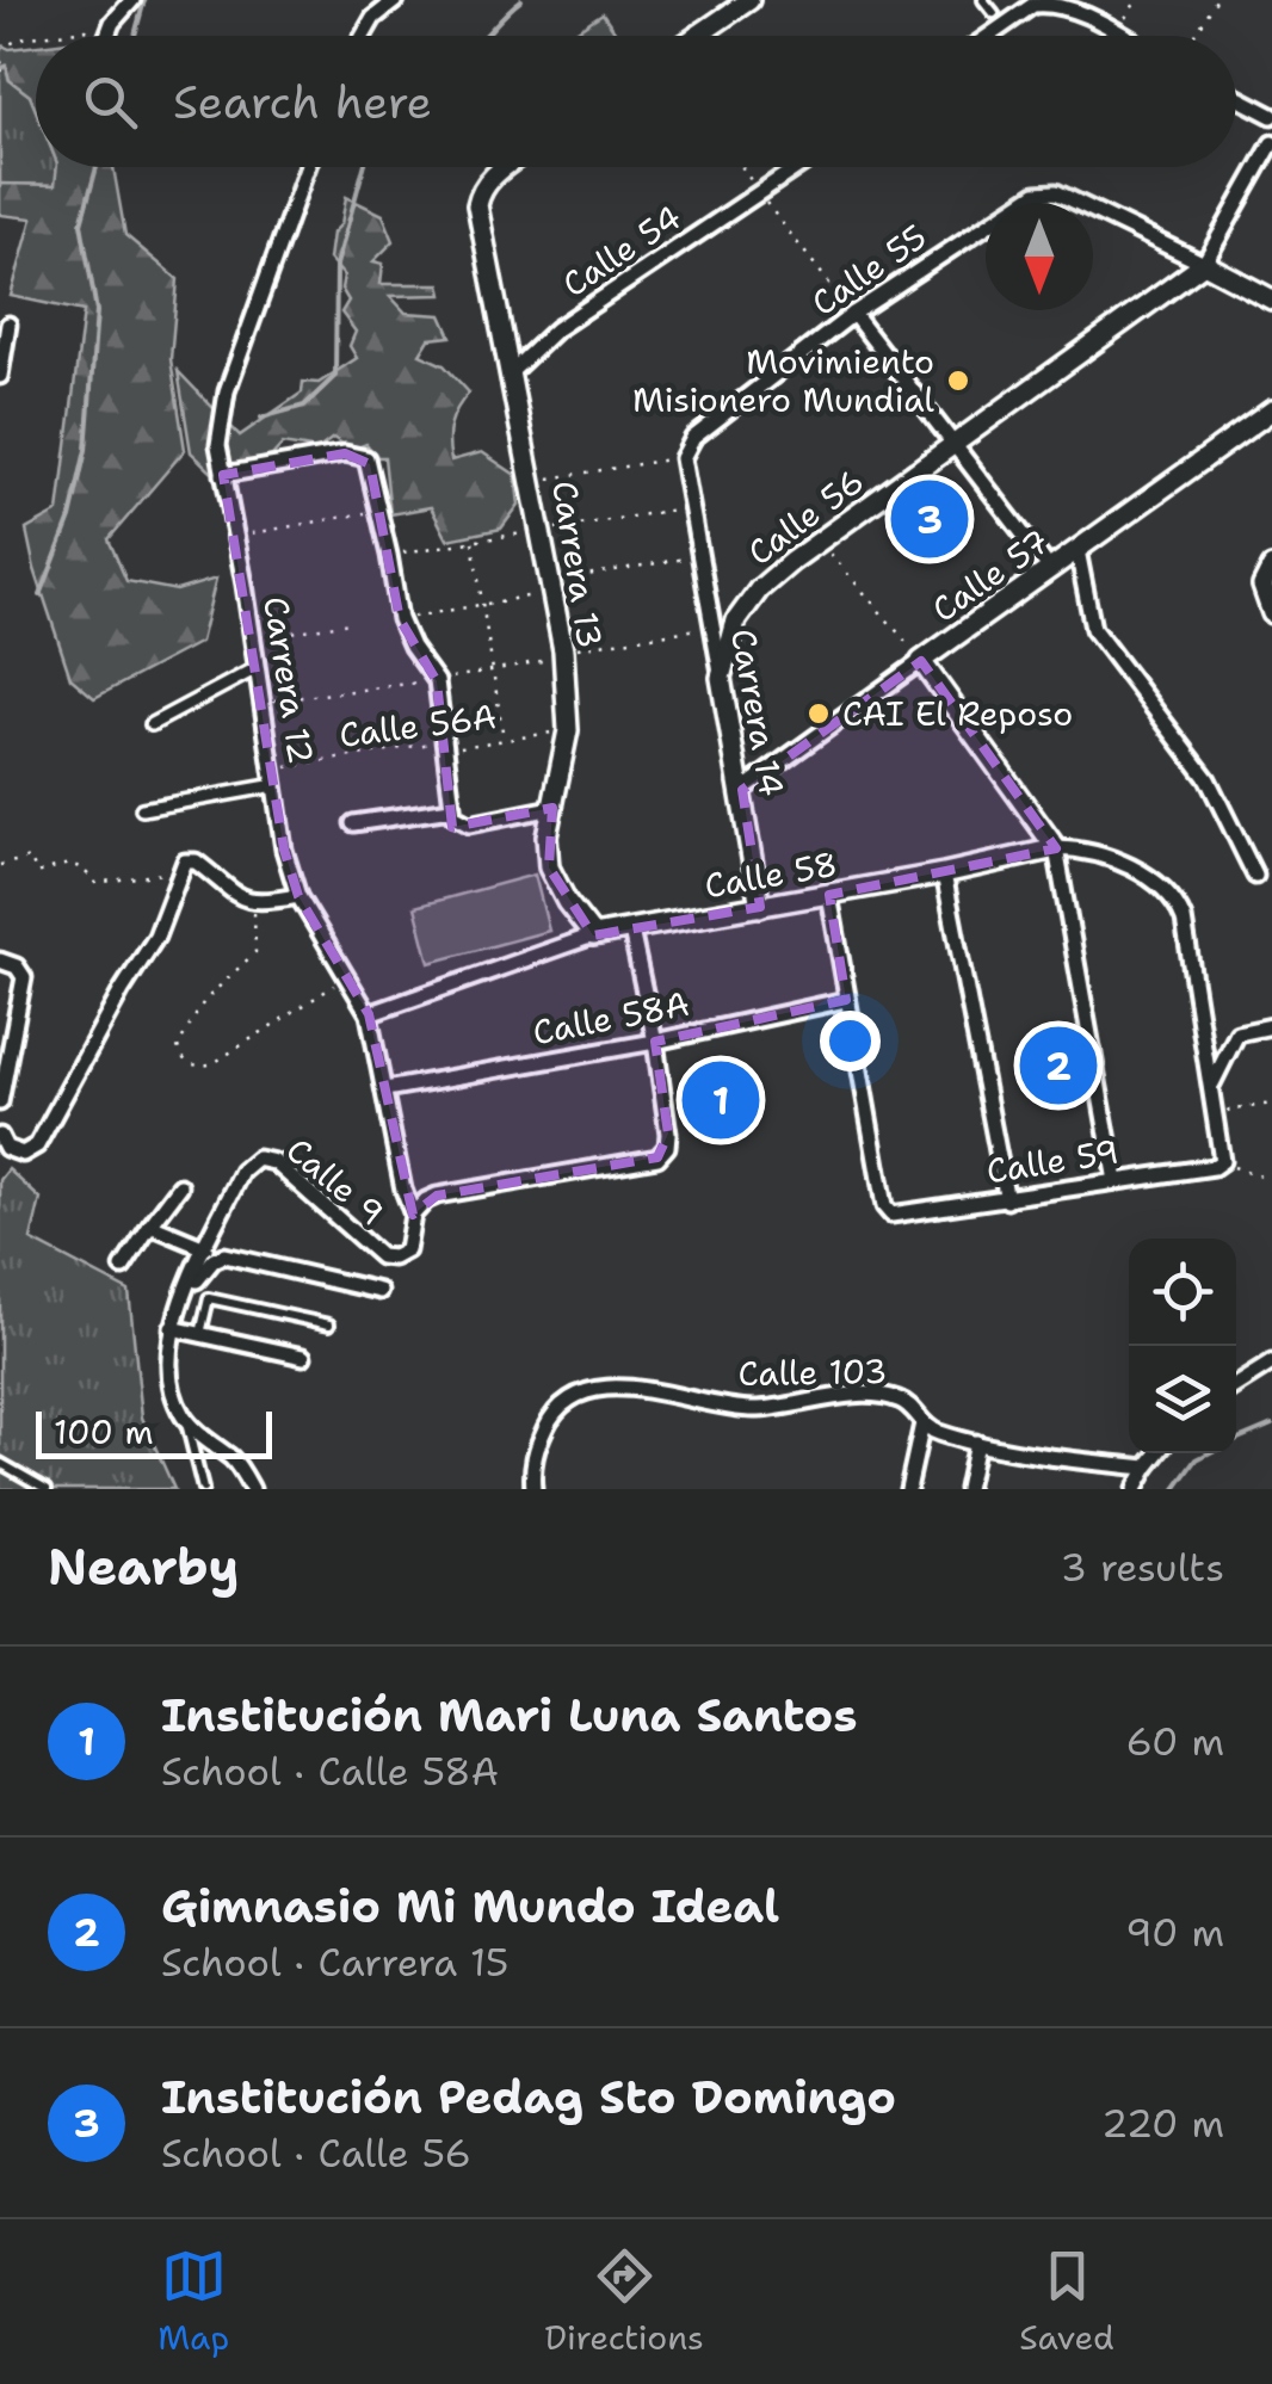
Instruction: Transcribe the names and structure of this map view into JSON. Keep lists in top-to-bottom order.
{
  "streets": {
    "street": [
      "Calle 54",
      "Calle 55",
      "Calle 56",
      "Carrera 13",
      "Calle 57",
      "Carrera 12",
      "Carrera 14",
      "Calle 58",
      "Calle 58A",
      "Calle 59",
      "Calle 9",
      "Calle 103"
    ],
    "path": ["Calle 56A"]
  },
  "crossings": [
    ["Calle 54", "Carrera 13"],
    ["Calle 55", "Calle 56"],
    ["Calle 55", "Carrera 14"],
    ["Calle 56", "Carrera 14"],
    ["Carrera 13", "Calle 56A"],
    ["Carrera 13", "Calle 58"],
    ["Calle 57", "Carrera 14"],
    ["Carrera 12", "Calle 56A"],
    ["Carrera 12", "Calle 58"],
    ["Carrera 12", "Calle 58A"],
    ["Carrera 12", "Calle 9"],
    ["Carrera 14", "Calle 58"],
    ["Calle 58A", "Calle 59"]
  ],
  "places": ["Movimiento Misionero Mundial", "CAI El Reposo"],
  "scale_bar": "100 m",
  "north": "bottom",
  "page": {
    "search": "Search here",
    "pins": ["3", "2", "1"],
    "scale": "100 m",
    "heading": ["Nearby", "3 results"],
    "list": [
      {
        "mark": "1",
        "name": "Institución Mari Luna Santos",
        "note": "School · Calle 58A",
        "value": "60 m"
      },
      {
        "mark": "2",
        "name": "Gimnasio Mi Mundo Ideal",
        "note": "School · Carrera 15",
        "value": "90 m"
      },
      {
        "mark": "3",
        "name": "Institución Pedag Sto Domingo",
        "note": "School · Calle 56",
        "value": "220 m"
      }
    ],
    "nav": ["Map", "Directions", "Saved"]
  }
}
